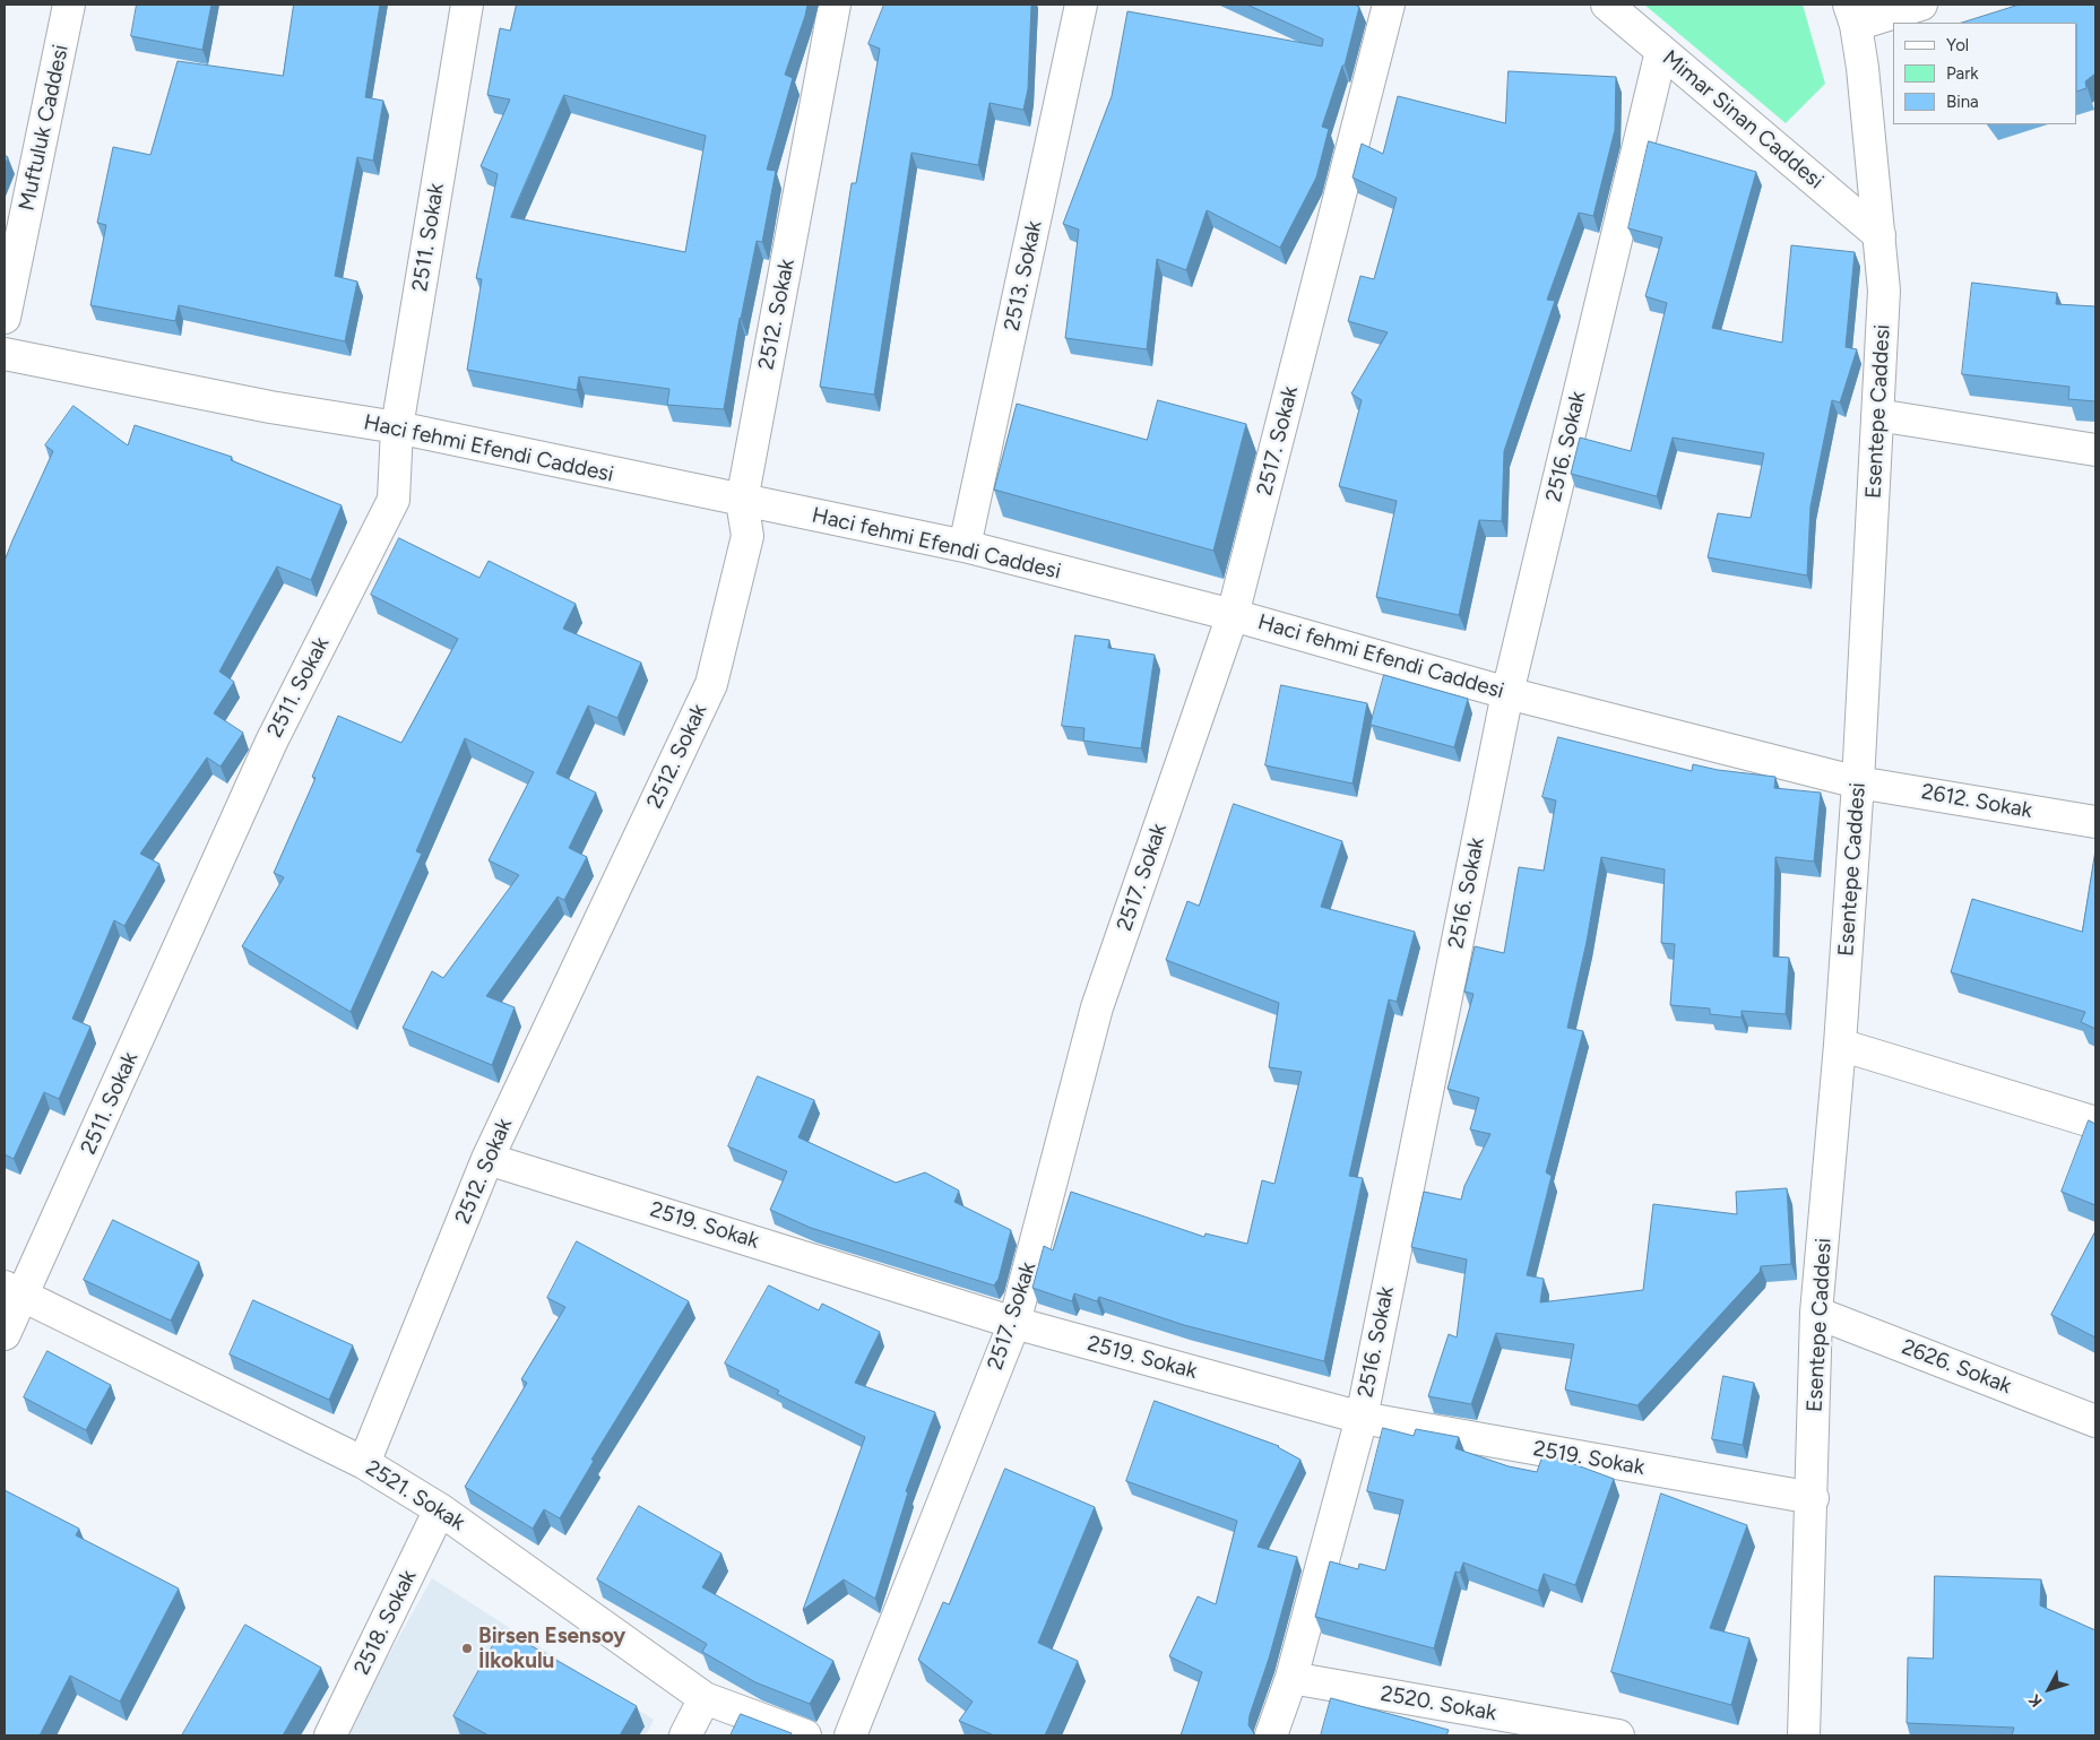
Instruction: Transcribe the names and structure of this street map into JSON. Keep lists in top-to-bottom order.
{
  "streets": {
    "street": [
      "Mimar Sinan Caddesi",
      "Muftuluk Caddesi",
      "2511. Sokak",
      "2513. Sokak",
      "2512. Sokak",
      "Esentepe Caddesi",
      "2517. Sokak",
      "2516. Sokak",
      "Haci fehmi Efendi Caddesi",
      "2612. Sokak",
      "2519. Sokak",
      "2626. Sokak",
      "2521. Sokak",
      "2518. Sokak",
      "2520. Sokak"
    ]
  },
  "crossings": [
    ["Mimar Sinan Caddesi", "Esentepe Caddesi"],
    ["Mimar Sinan Caddesi", "2516. Sokak"],
    ["2511. Sokak", "Haci fehmi Efendi Caddesi"],
    ["2511. Sokak", "2521. Sokak"],
    ["2513. Sokak", "Haci fehmi Efendi Caddesi"],
    ["2512. Sokak", "Haci fehmi Efendi Caddesi"],
    ["2512. Sokak", "2519. Sokak"],
    ["2512. Sokak", "2521. Sokak"],
    ["Esentepe Caddesi", "Haci fehmi Efendi Caddesi"],
    ["Esentepe Caddesi", "2612. Sokak"],
    ["Esentepe Caddesi", "2519. Sokak"],
    ["Esentepe Caddesi", "2626. Sokak"],
    ["2517. Sokak", "Haci fehmi Efendi Caddesi"],
    ["2517. Sokak", "2519. Sokak"],
    ["2516. Sokak", "Haci fehmi Efendi Caddesi"],
    ["2516. Sokak", "2519. Sokak"],
    ["2516. Sokak", "2520. Sokak"],
    ["Haci fehmi Efendi Caddesi", "2612. Sokak"],
    ["2521. Sokak", "2518. Sokak"]
  ],
  "places": ["Birsen Esensoy İlkokulu"],
  "legend": ["Yol", "Park", "Bina"],
  "north": "bottom left"
}
